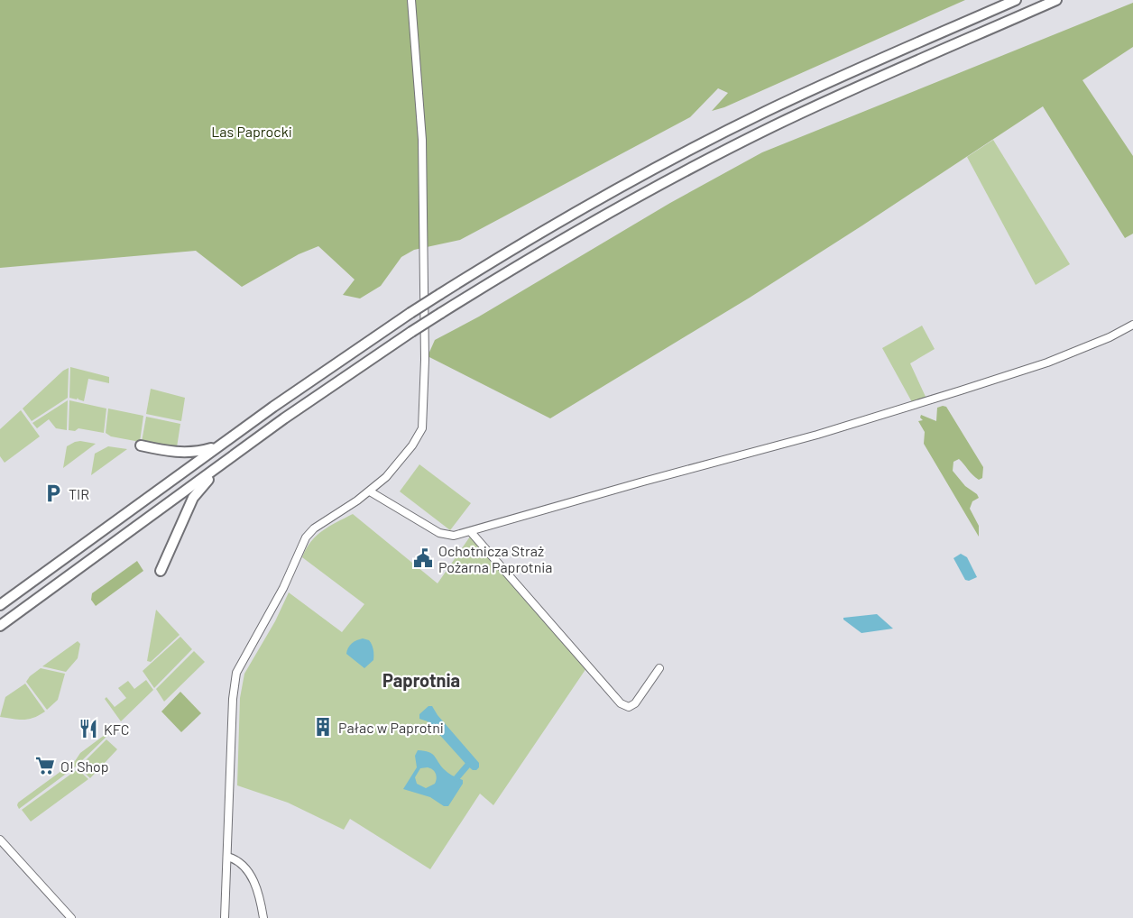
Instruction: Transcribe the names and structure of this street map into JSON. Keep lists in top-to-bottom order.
{
  "districts": ["Paprotnia"],
  "parks": ["Las Paprocki"],
  "places": {
    "parking": ["TIR"],
    "public building": ["Ochotnicza Straż Pożarna Paprotnia"],
    "building": ["Pałac w Paprotni"],
    "restaurant": ["KFC"],
    "supermarket": ["O! Shop"]
  }
}
